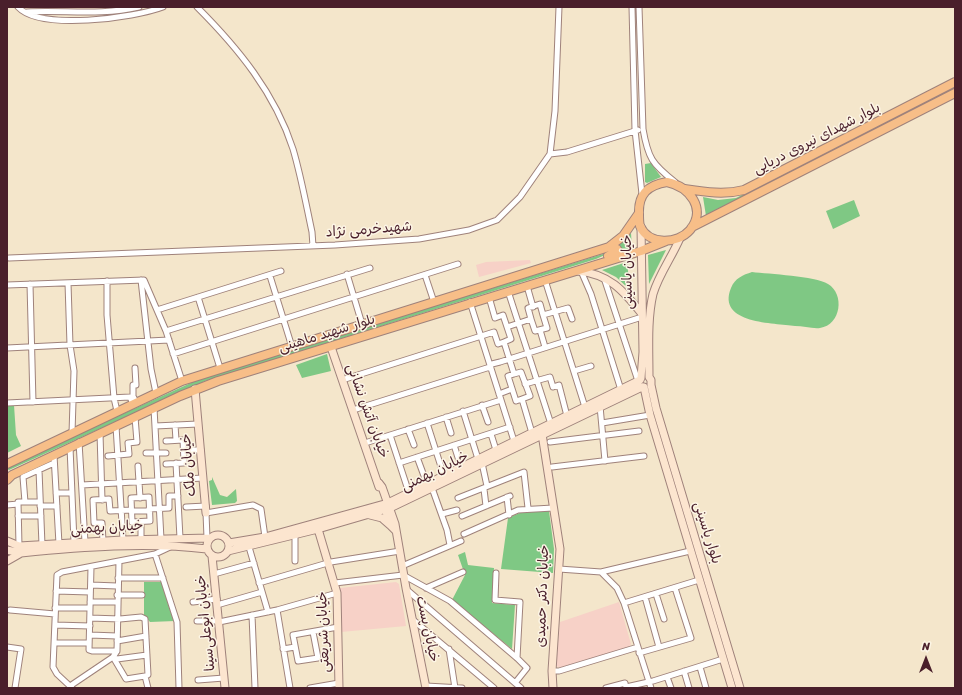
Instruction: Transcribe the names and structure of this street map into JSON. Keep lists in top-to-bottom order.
{
  "streets": {
    "main road": ["بلوار شهدای نیروی دریایی", "بلوار شهید ماهینی"],
    "street": [
      "شهیدخرمی نژاد",
      "خیابان یاسینی",
      "خیابان آتش نشانی",
      "خیابان ملک",
      "خیابان بهمنی",
      "بلوار یاسینی",
      "خیابان دکتر حمیدی",
      "خیابان ابوعلی‌سینا",
      "خیابان پست",
      "خیابان شریعتی"
    ]
  },
  "crossings": [
    ["بلوار شهدای نیروی دریایی", "خیابان یاسینی"],
    ["بلوار شهدای نیروی دریایی", "بلوار شهید ماهینی"],
    ["خیابان یاسینی", "بلوار شهید ماهینی"],
    ["خیابان یاسینی", "بلوار یاسینی"],
    ["بلوار شهید ماهینی", "خیابان آتش نشانی"],
    ["بلوار شهید ماهینی", "خیابان ملک"],
    ["خیابان آتش نشانی", "خیابان بهمنی"],
    ["خیابان ملک", "خیابان بهمنی"],
    ["خیابان ملک", "خیابان ابوعلی‌سینا"],
    ["خیابان بهمنی", "بلوار یاسینی"],
    ["خیابان بهمنی", "خیابان دکتر حمیدی"],
    ["خیابان بهمنی", "خیابان ابوعلی‌سینا"],
    ["خیابان بهمنی", "خیابان شریعتی"]
  ],
  "north": "top"
}
